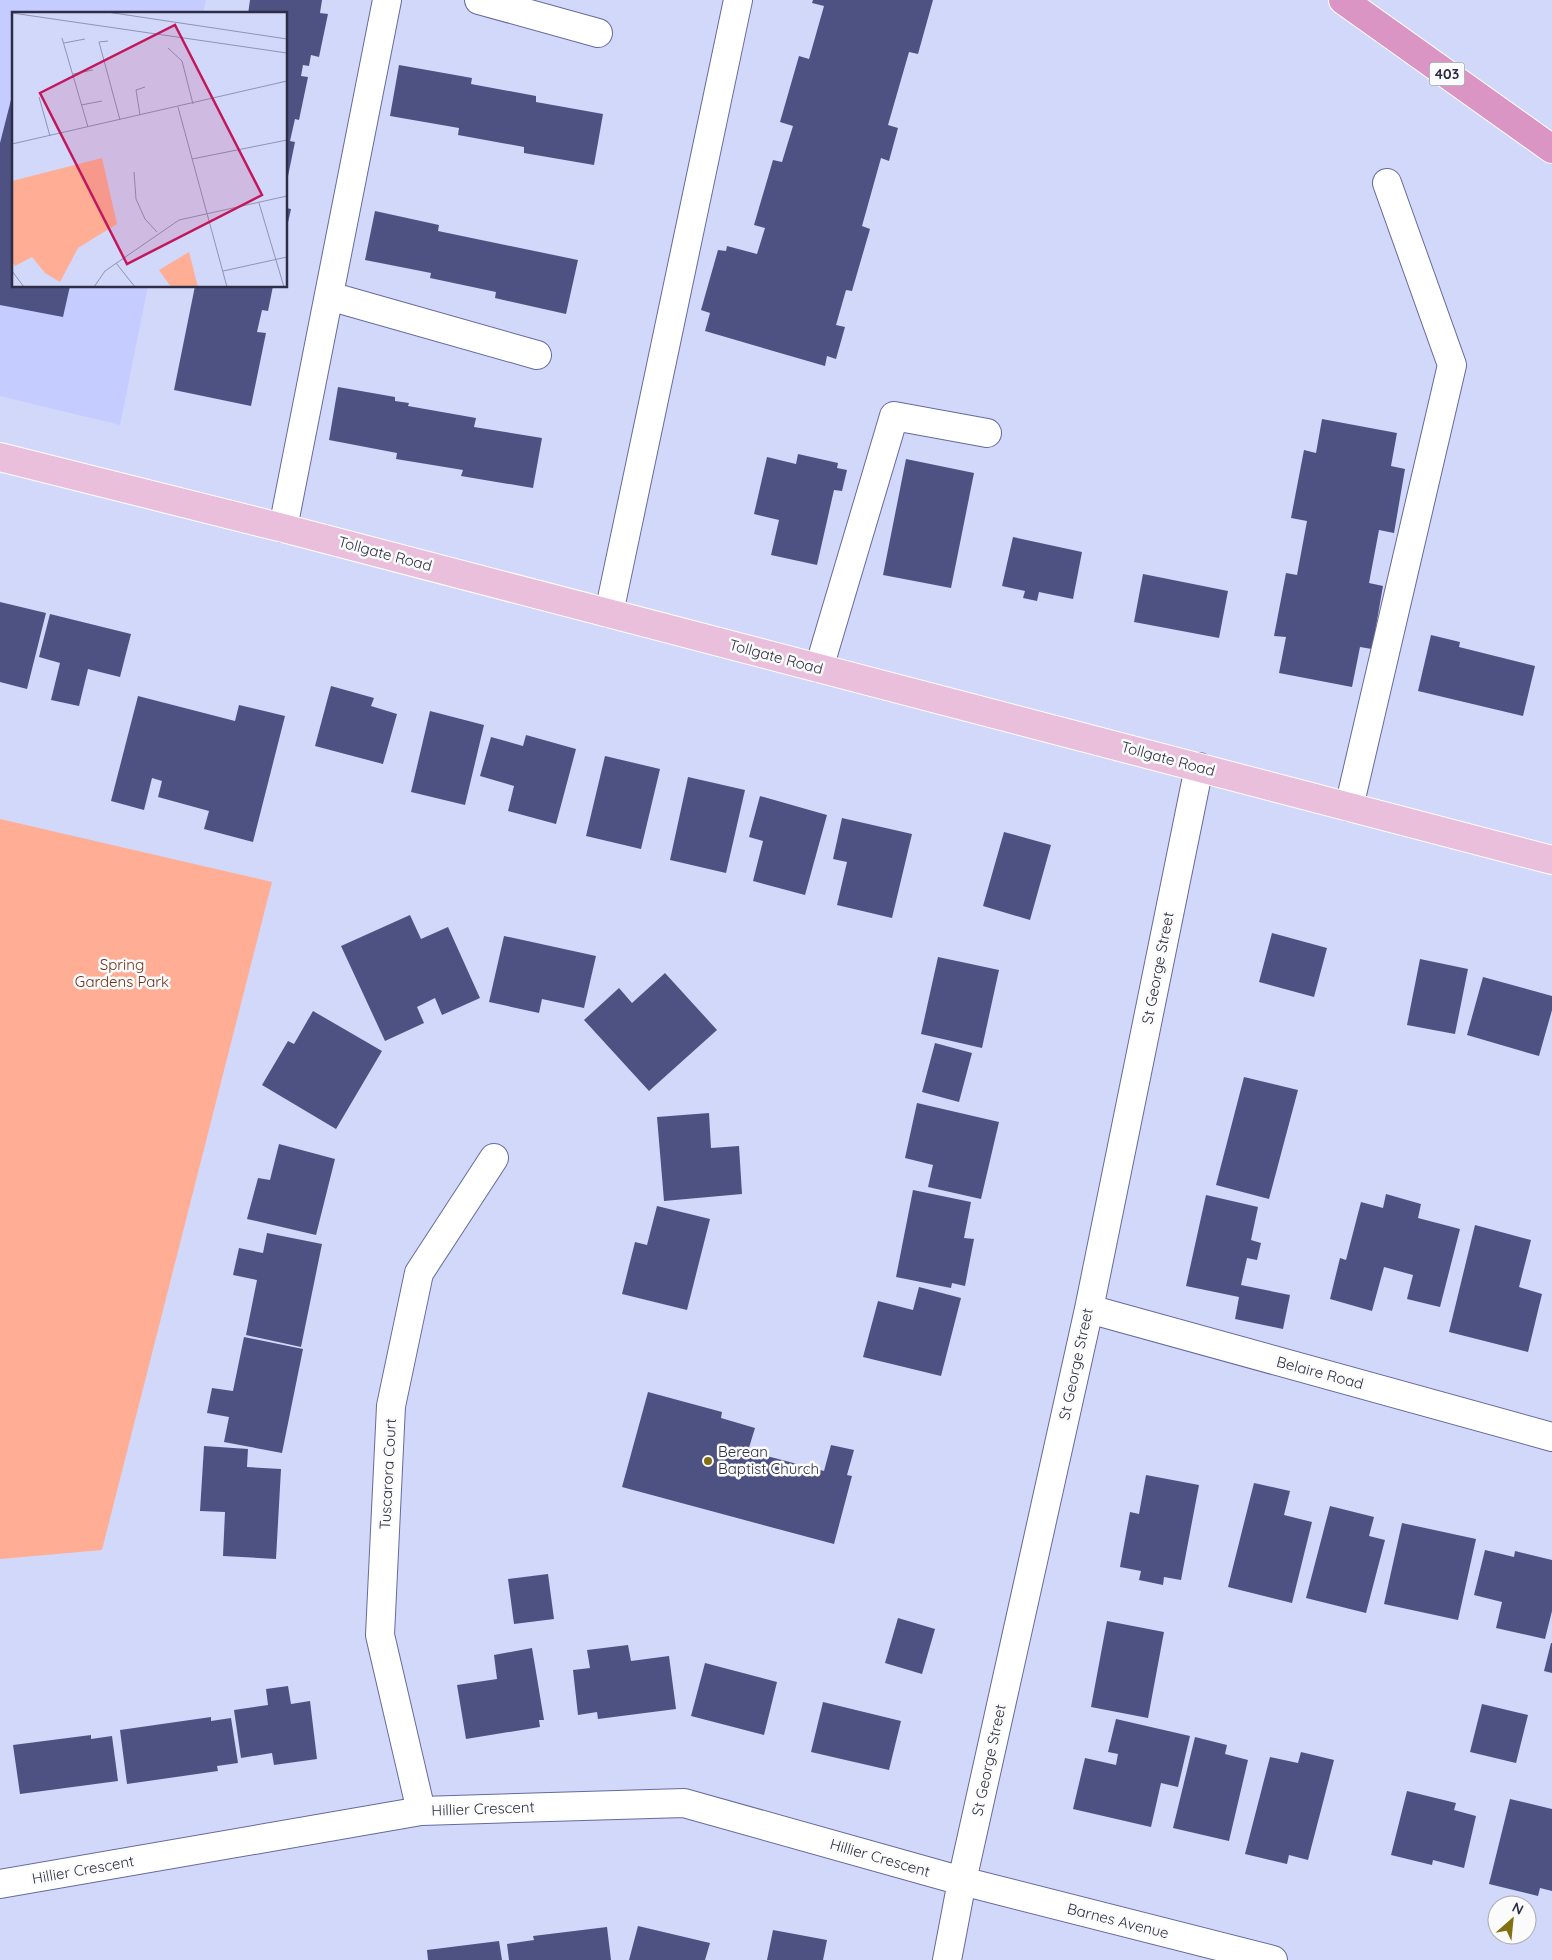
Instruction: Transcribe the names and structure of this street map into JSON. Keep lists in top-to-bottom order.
{
  "streets": {
    "highway": ["403"],
    "main road": ["Tollgate Road"],
    "street": [
      "St George Street",
      "Belaire Road",
      "Tuscarora Court",
      "Hillier Crescent",
      "Barnes Avenue"
    ]
  },
  "crossings": [
    ["Tollgate Road", "St George Street"],
    ["St George Street", "Belaire Road"],
    ["St George Street", "Hillier Crescent"],
    ["St George Street", "Barnes Avenue"],
    ["Tuscarora Court", "Hillier Crescent"],
    ["Hillier Crescent", "Barnes Avenue"]
  ],
  "parks": ["Spring Gardens Park"],
  "places": ["Berean Baptist Church"],
  "north": "top right"
}
